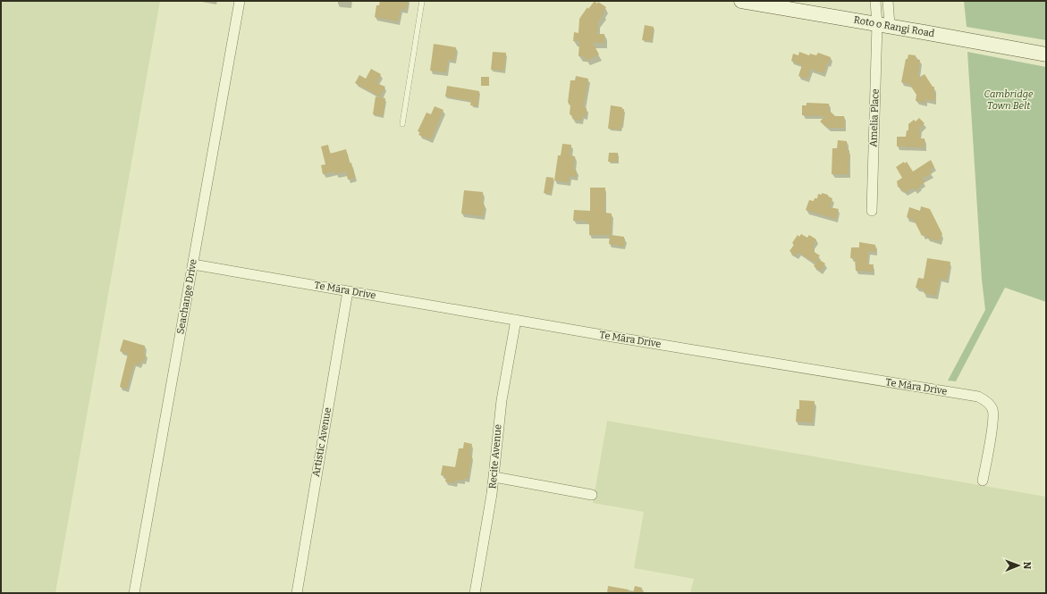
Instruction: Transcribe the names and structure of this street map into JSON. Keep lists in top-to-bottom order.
{
  "streets": {
    "street": [
      "Roto o Rangi Road",
      "Amelia Place",
      "Te Māra Drive",
      "Seachange Drive",
      "Artistic Avenue",
      "Recite Avenue"
    ]
  },
  "crossings": [
    ["Roto o Rangi Road", "Amelia Place"],
    ["Te Māra Drive", "Seachange Drive"],
    ["Te Māra Drive", "Artistic Avenue"],
    ["Te Māra Drive", "Recite Avenue"]
  ],
  "parks": ["Cambridge Town Belt"],
  "north": "right"
}
